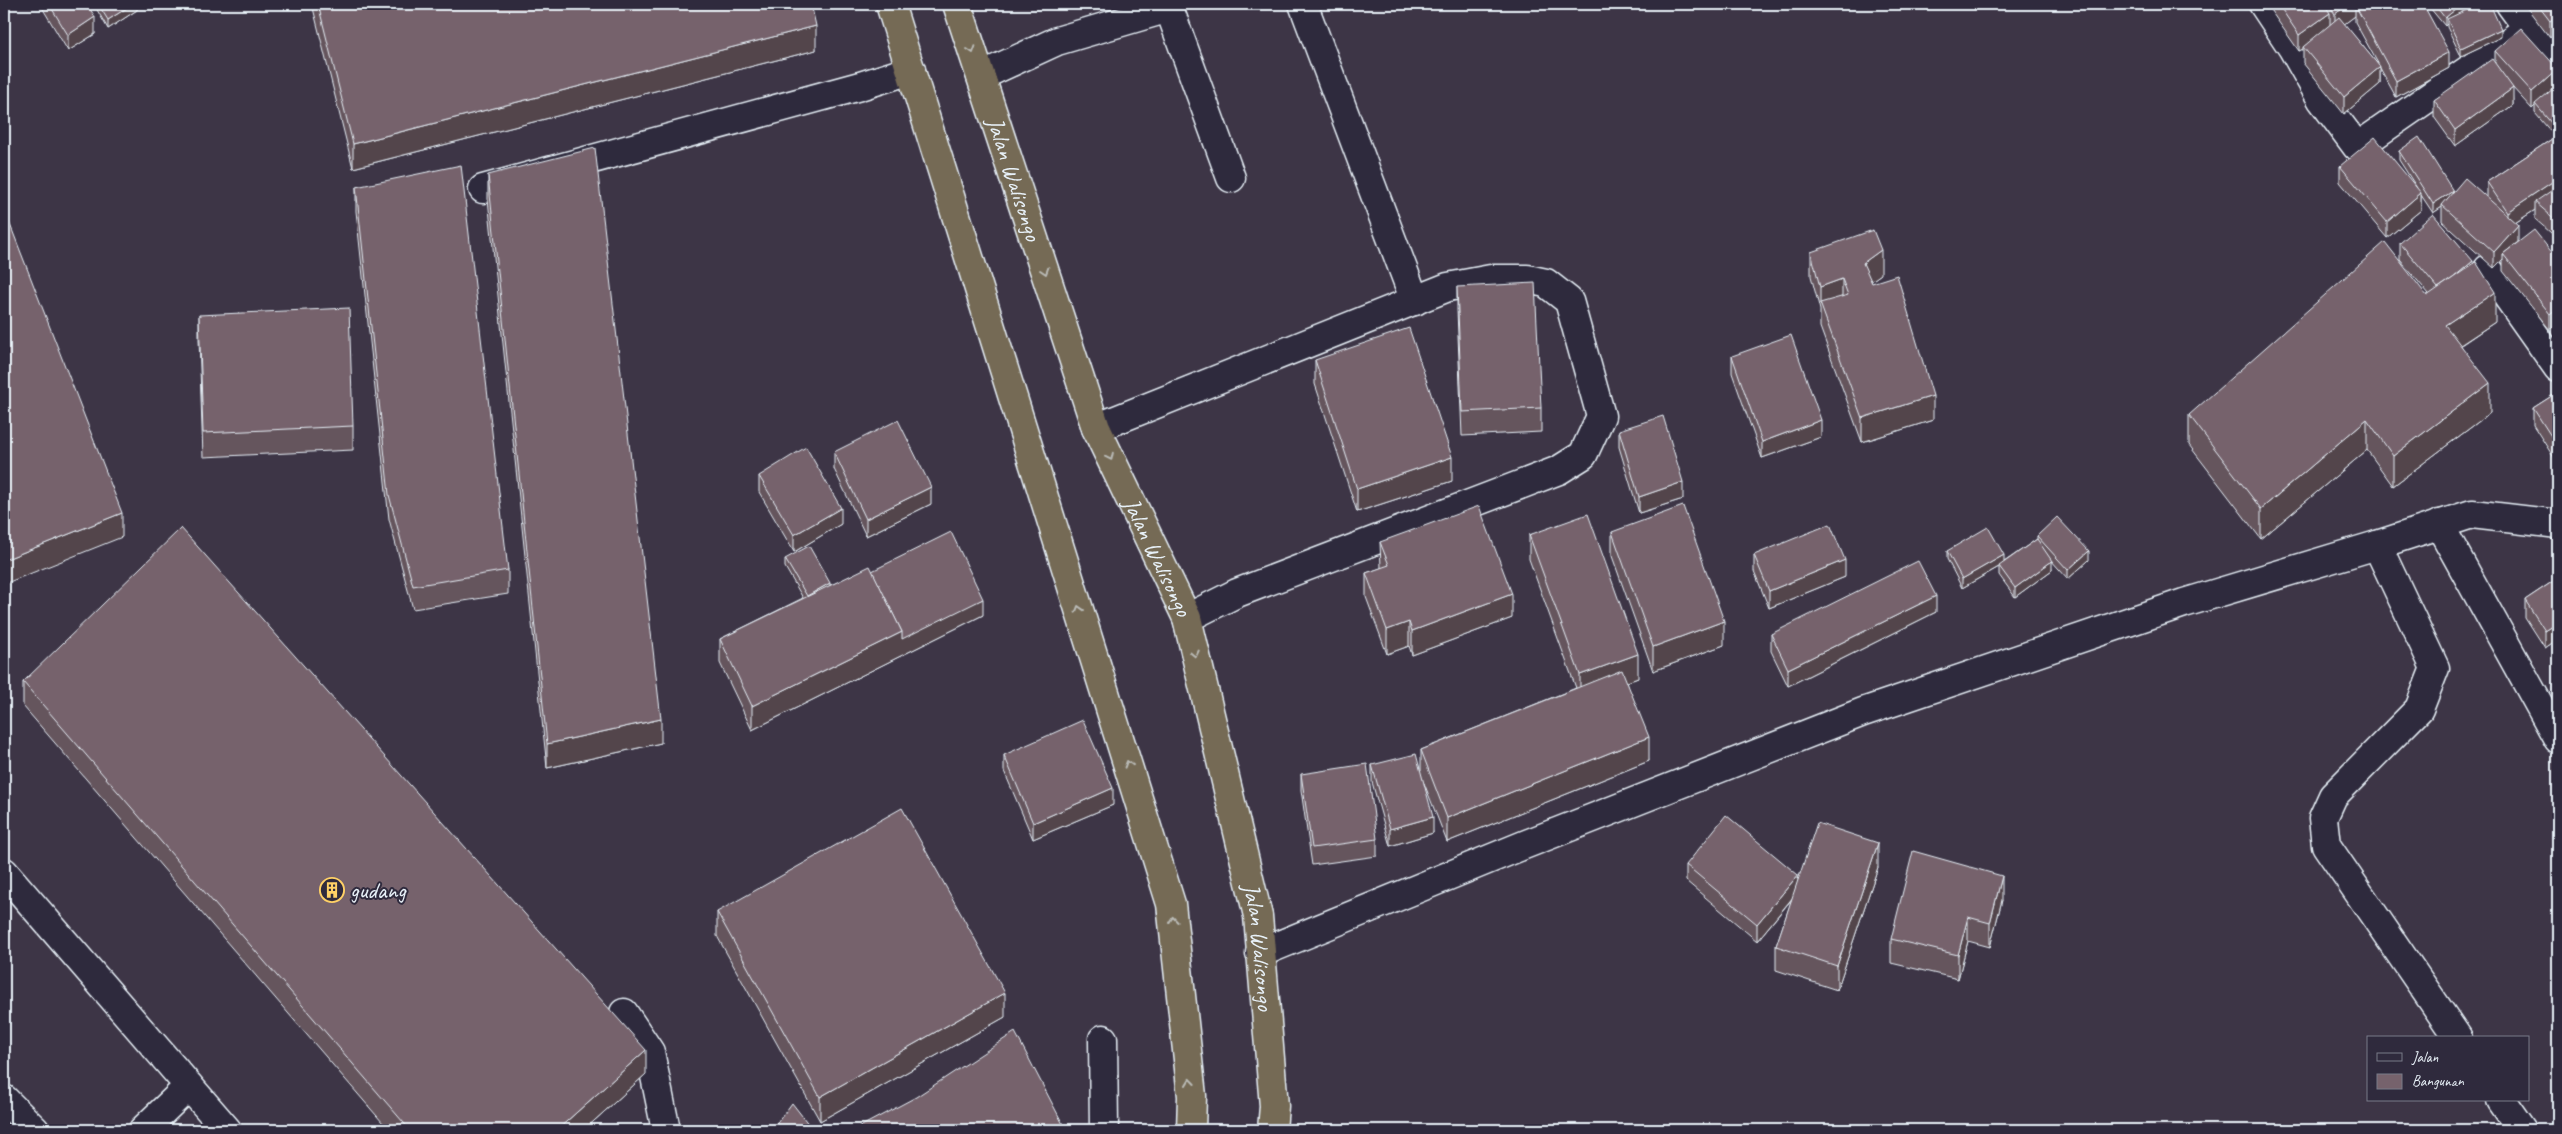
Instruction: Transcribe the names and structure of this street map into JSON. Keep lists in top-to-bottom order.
{
  "streets": {
    "highway": ["Jalan Walisongo"]
  },
  "places": {
    "building": ["gudang"]
  },
  "legend": ["Jalan", "Bangunan"]
}
